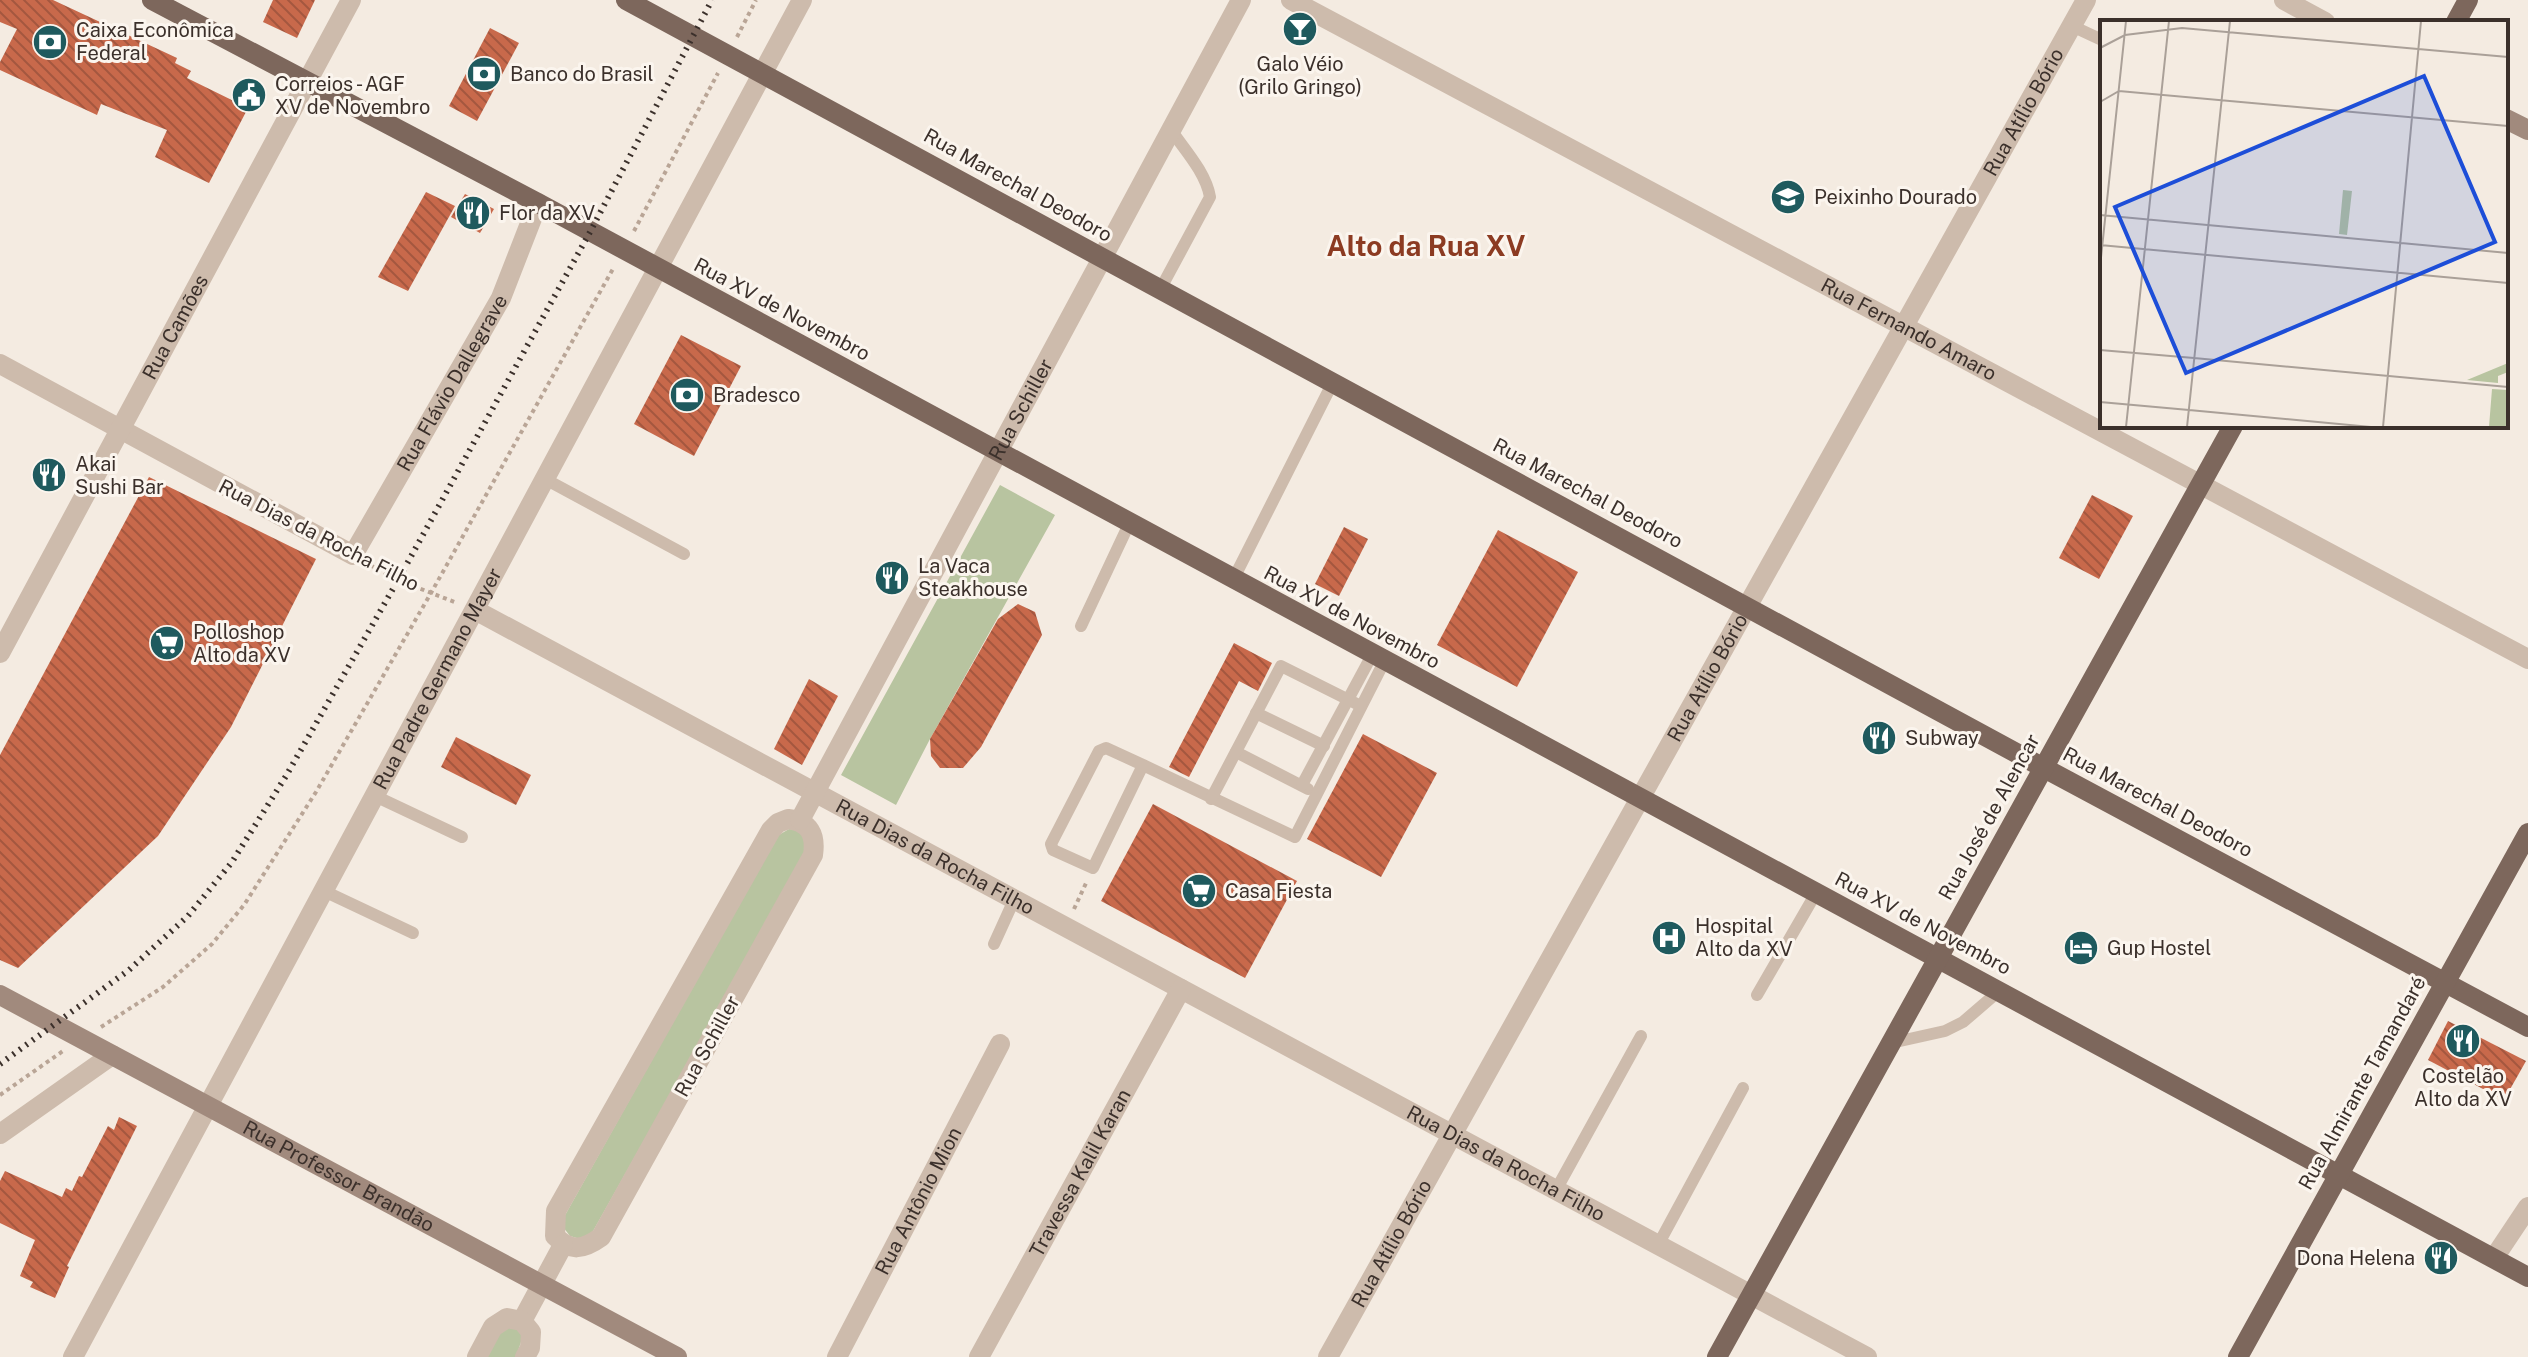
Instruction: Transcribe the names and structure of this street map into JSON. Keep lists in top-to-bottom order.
{
  "streets": {
    "main road": [
      "Rua Marechal Deodoro",
      "Rua XV de Novembro",
      "Rua José de Alencar",
      "Rua Almirante Tamandaré",
      "Rua Professor Brandão"
    ],
    "street": [
      "Rua Atílio Bório",
      "Rua Camões",
      "Rua Fernando Amaro",
      "Rua Flávio Dallegrave",
      "Rua Schiller",
      "Rua Dias da Rocha Filho",
      "Rua Padre Germano Mayer",
      "Travessa Kalil Karan",
      "Rua Antônio Mion"
    ]
  },
  "crossings": [
    ["Rua Atílio Bório", "Rua Marechal Deodoro"],
    ["Rua Atílio Bório", "Rua XV de Novembro"],
    ["Rua Atílio Bório", "Rua Fernando Amaro"],
    ["Rua Atílio Bório", "Rua Dias da Rocha Filho"],
    ["Rua Marechal Deodoro", "Rua Schiller"],
    ["Rua Marechal Deodoro", "Rua Padre Germano Mayer"],
    ["Rua Marechal Deodoro", "Rua José de Alencar"],
    ["Rua Marechal Deodoro", "Rua Almirante Tamandaré"],
    ["Rua XV de Novembro", "Rua Camões"],
    ["Rua XV de Novembro", "Rua Flávio Dallegrave"],
    ["Rua XV de Novembro", "Rua Schiller"],
    ["Rua XV de Novembro", "Rua Padre Germano Mayer"],
    ["Rua XV de Novembro", "Rua José de Alencar"],
    ["Rua XV de Novembro", "Rua Almirante Tamandaré"],
    ["Rua Camões", "Rua Dias da Rocha Filho"],
    ["Rua Fernando Amaro", "Rua José de Alencar"],
    ["Rua Flávio Dallegrave", "Rua Dias da Rocha Filho"],
    ["Rua Schiller", "Rua Dias da Rocha Filho"],
    ["Rua Dias da Rocha Filho", "Rua Padre Germano Mayer"],
    ["Rua Dias da Rocha Filho", "Rua José de Alencar"],
    ["Rua Dias da Rocha Filho", "Travessa Kalil Karan"],
    ["Rua Padre Germano Mayer", "Rua Professor Brandão"]
  ],
  "districts": ["Alto da Rua XV"],
  "places": {
    "bar": ["Galo Véio (Grilo Gringo)"],
    "bank": ["Caixa Econômica Federal", "Banco do Brasil", "Bradesco"],
    "public building": ["Correios - AGF XV de Novembro"],
    "school or university": ["Peixinho Dourado"],
    "restaurant": [
      "Flor da XV",
      "Akai Sushi Bar",
      "La Vaca Steakhouse",
      "Subway",
      "Costelão Alto da XV",
      "Dona Helena"
    ],
    "supermarket": ["Polloshop Alto da XV", "Casa Fiesta"],
    "hospital": ["Hospital Alto da XV"],
    "hotel": ["Gup Hostel"]
  }
}
